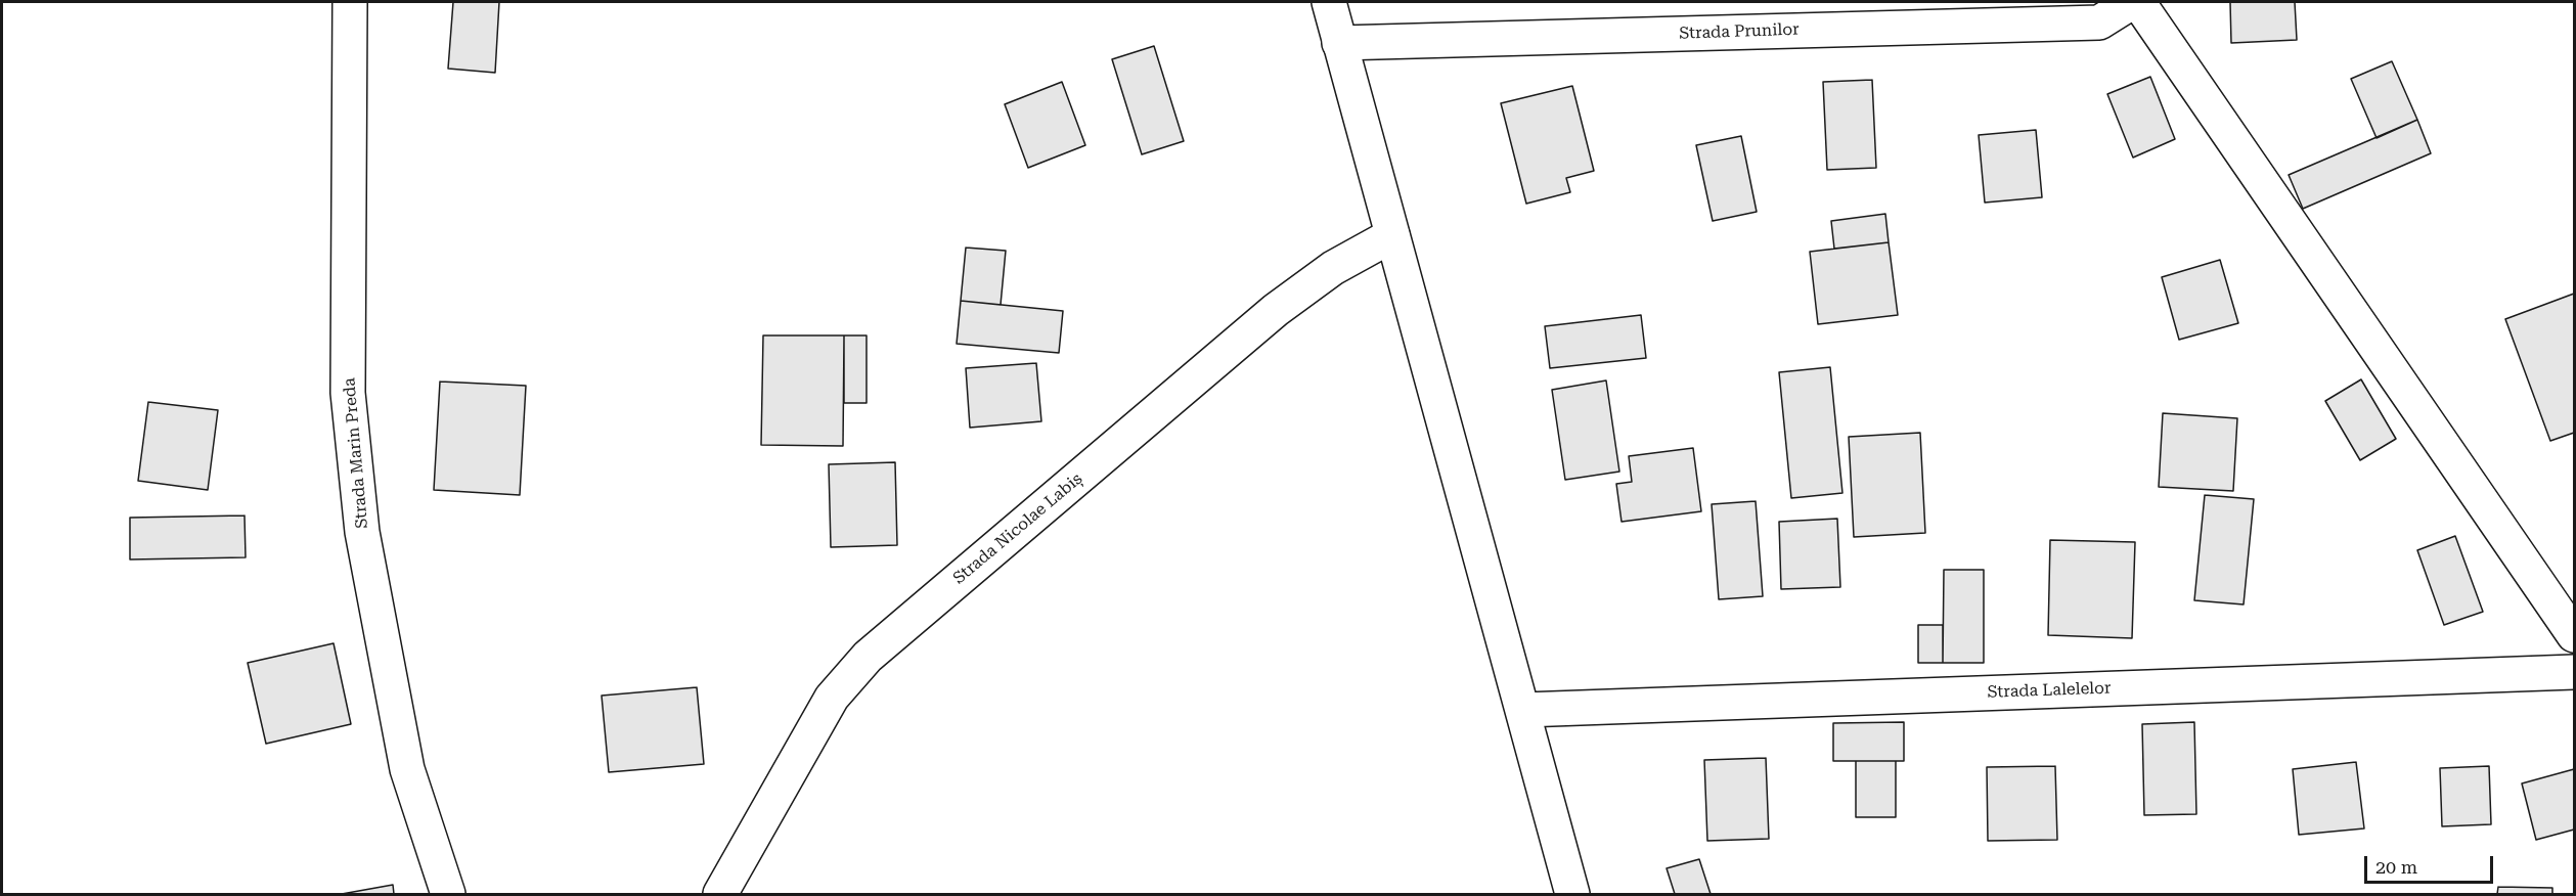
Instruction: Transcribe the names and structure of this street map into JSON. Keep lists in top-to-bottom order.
{
  "streets": {
    "main road": [
      "Strada Prunilor",
      "Strada Marin Preda",
      "Strada Nicolae Labiș",
      "Strada Lalelelor"
    ]
  },
  "scale_bar": "20 m"
}
